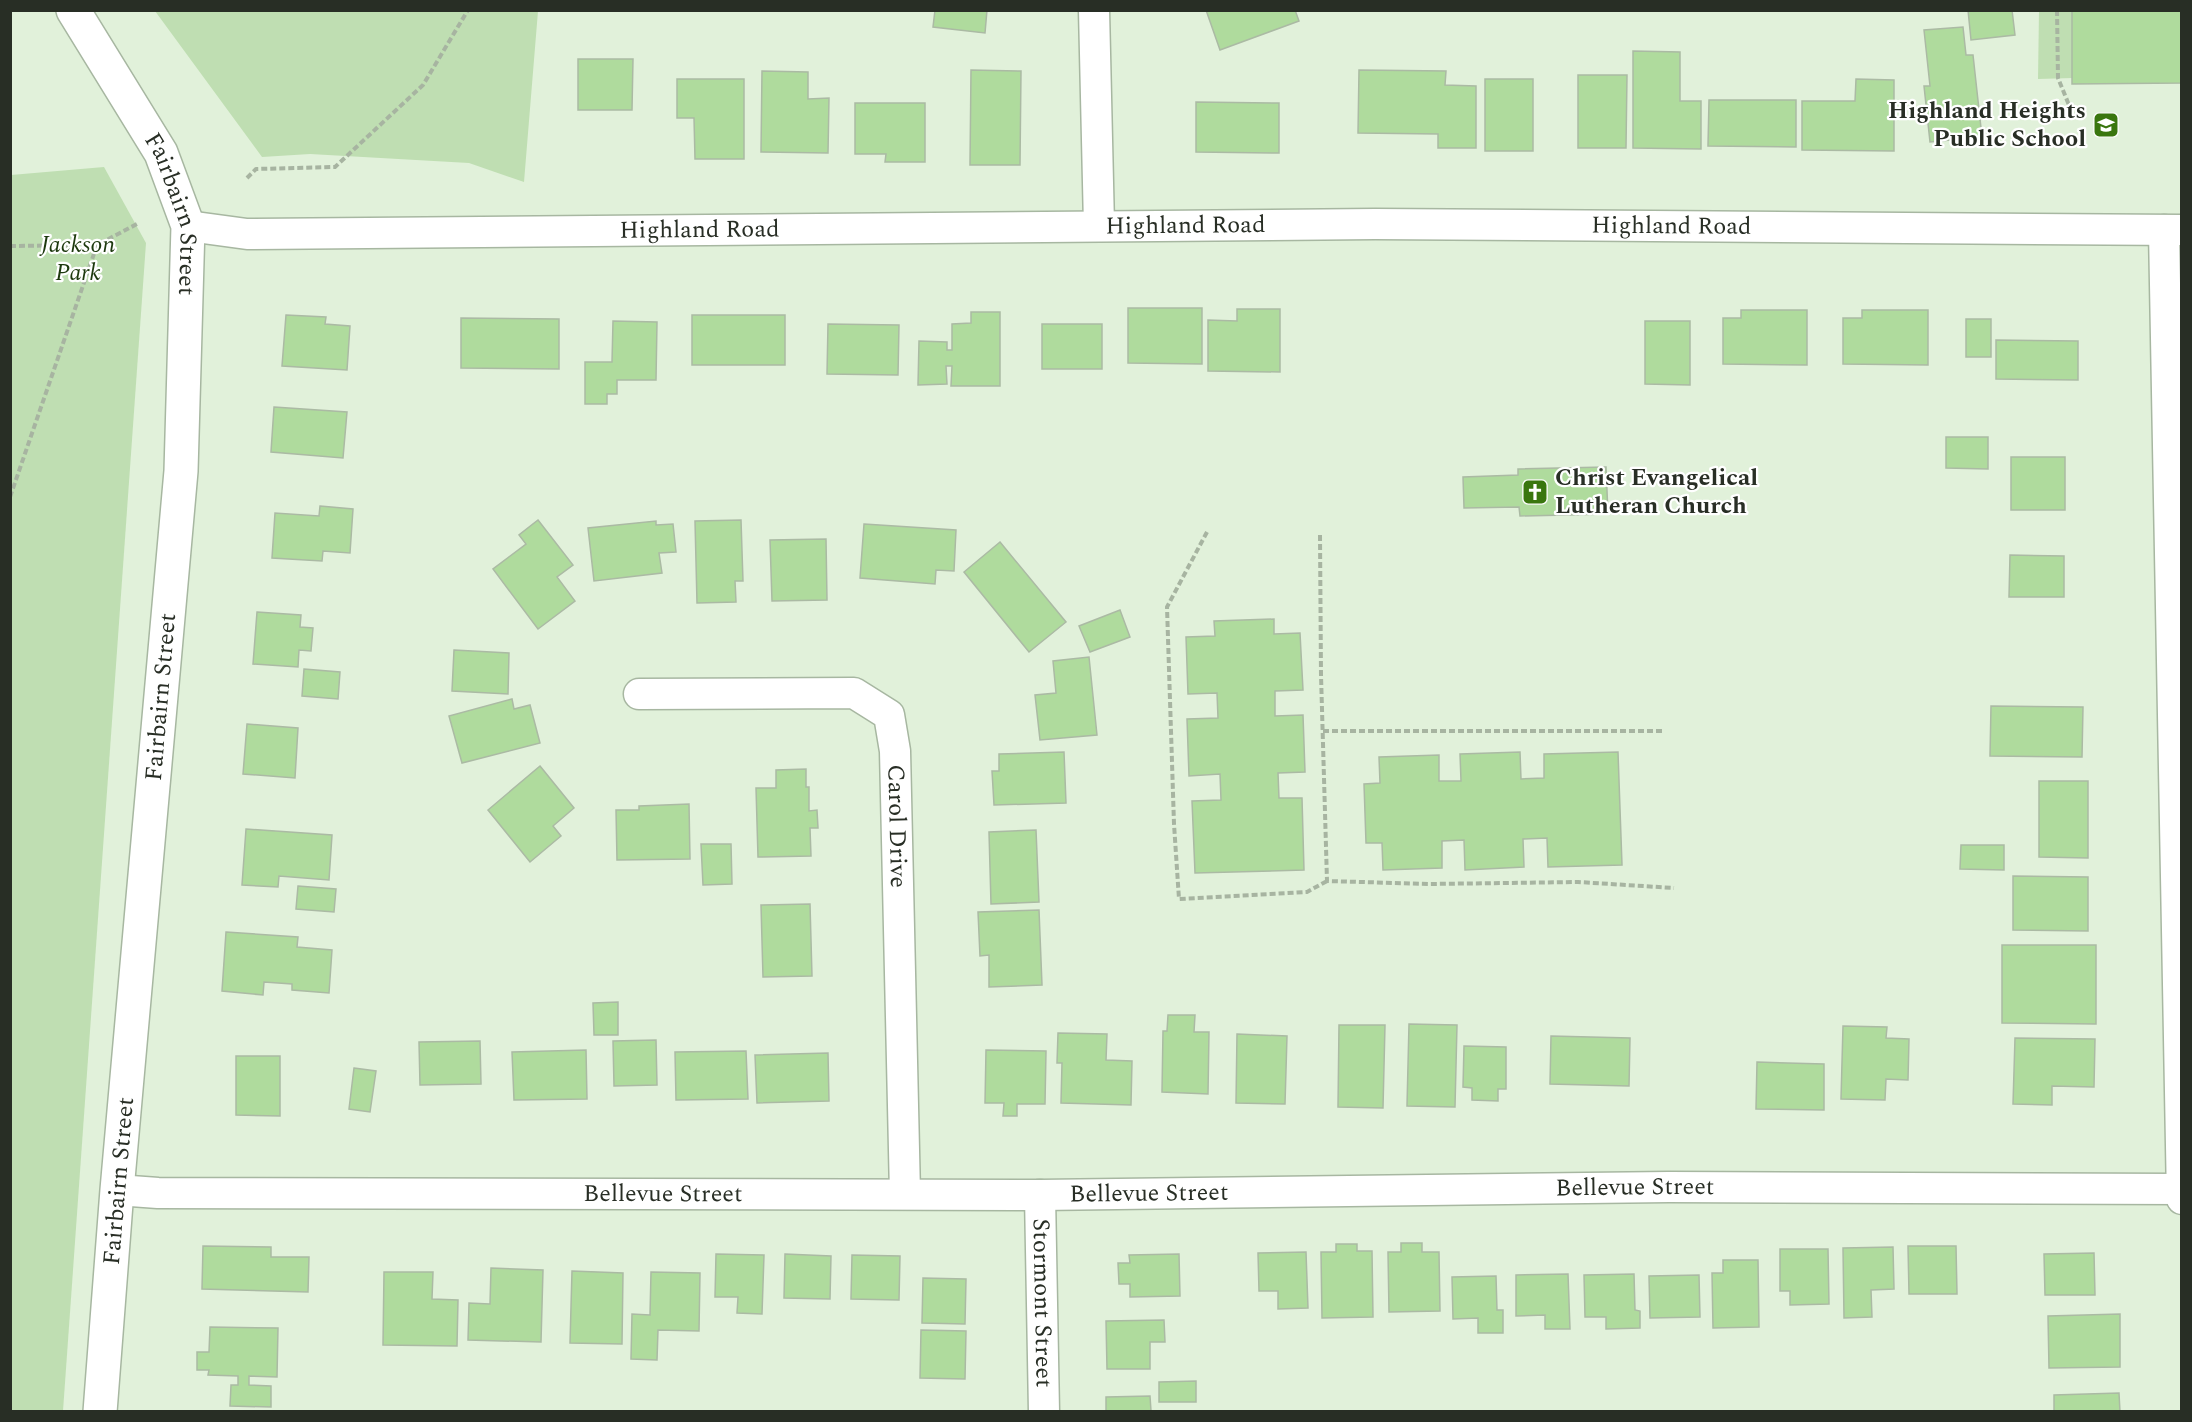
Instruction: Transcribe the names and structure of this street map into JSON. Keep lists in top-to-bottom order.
{
  "streets": {
    "main road": ["Fairbairn Street"],
    "street": [
      "Highland Road",
      "Carol Drive",
      "Bellevue Street",
      "Stormont Street"
    ]
  },
  "crossings": [
    ["Fairbairn Street", "Highland Road"],
    ["Fairbairn Street", "Bellevue Street"],
    ["Carol Drive", "Bellevue Street"],
    ["Bellevue Street", "Stormont Street"]
  ],
  "parks": ["Jackson Park"],
  "places": {
    "school or university": ["Highland Heights Public School"],
    "church": ["Christ Evangelical Lutheran Church"]
  }
}
